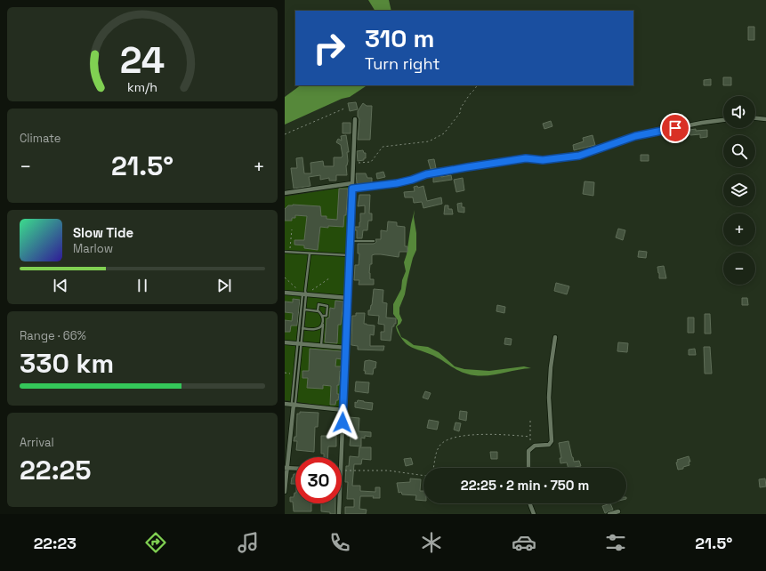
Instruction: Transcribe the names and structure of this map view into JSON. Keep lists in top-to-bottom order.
{
  "page": {
    "turn": ["310 m", "Turn right"],
    "map_buttons": ["+", "−"],
    "tile": [
      "Climate",
      ["Range · 66%", "330 km"],
      ["Arrival", "22:25"]
    ],
    "heat": ["−", "21.5°", "+"],
    "song": ["Slow Tide", "Marlow"],
    "limit": "30",
    "trip": "22:25 · 2 min · 750 m",
    "tabs": ["22:23", "21.5°"],
    "gauge": ["24", "km/h"]
  }
}
